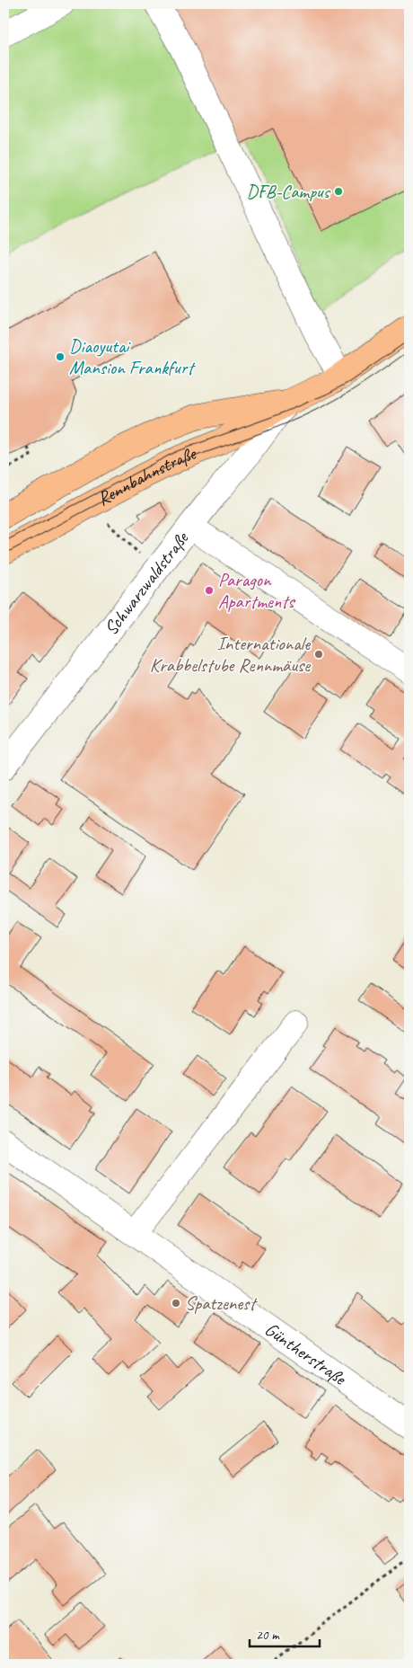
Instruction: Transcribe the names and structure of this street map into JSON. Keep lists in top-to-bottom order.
{
  "streets": {
    "main road": ["Rennbahnstraße"],
    "street": ["Schwarzwaldstraße", "Güntherstraße"]
  },
  "crossings": [
    ["Rennbahnstraße", "Schwarzwaldstraße"]
  ],
  "places": [
    "DFB-Campus",
    "Diaoyutai Mansion Frankfurt",
    "Paragon Apartments",
    "Internationale Krabbelstube Rennmäuse",
    "Spatzenest"
  ],
  "scale_bar": "20 m"
}
